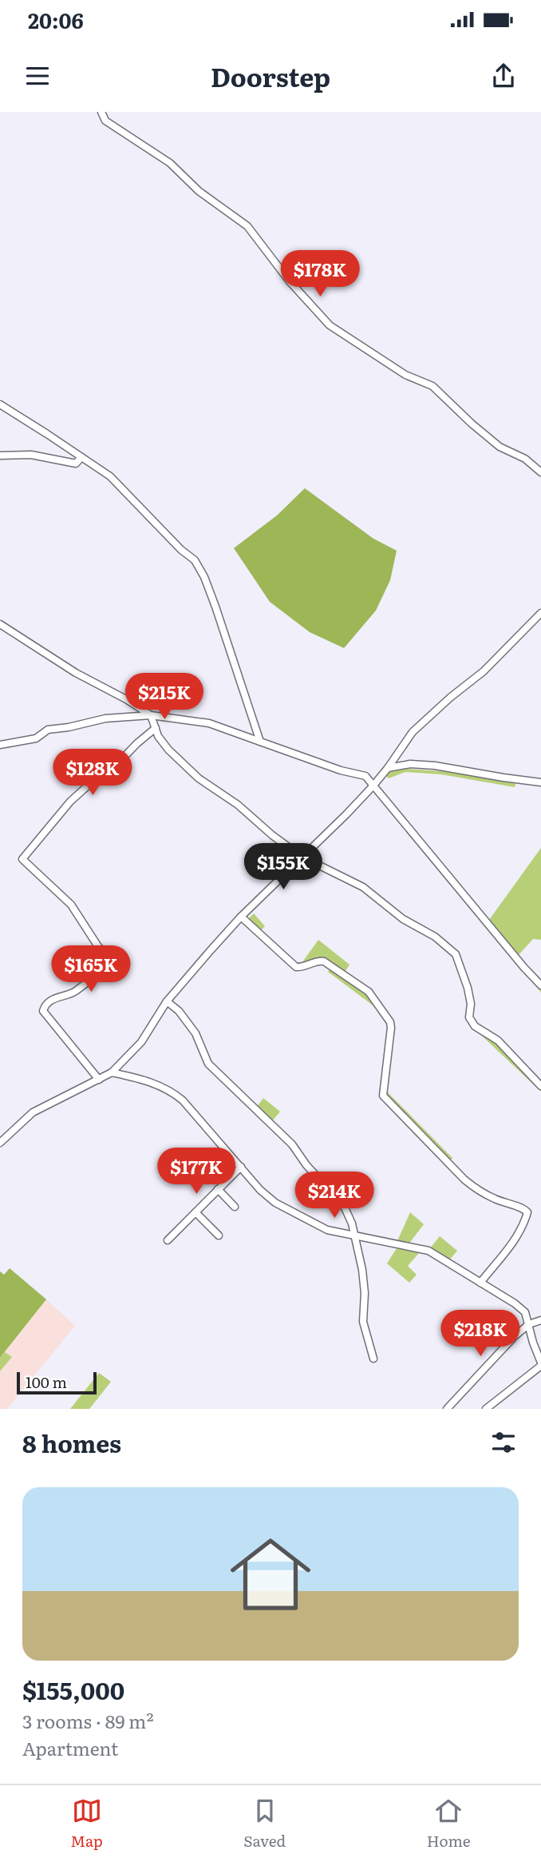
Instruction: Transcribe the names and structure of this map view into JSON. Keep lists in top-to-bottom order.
{
  "scale_bar": "100 m",
  "page": {
    "status": "20:06",
    "header": "Doorstep",
    "price": [
      "$178K",
      "$215K",
      "$128K",
      "$155K",
      "$165K",
      "$177K",
      "$214K",
      "$218K"
    ],
    "scale": "100 m",
    "heading": "8 homes",
    "list": [
      {
        "name": "$155,000",
        "note": "3 rooms · 89 m² · Apartment"
      }
    ],
    "tabs": ["Map", "Saved", "Home"]
  }
}
